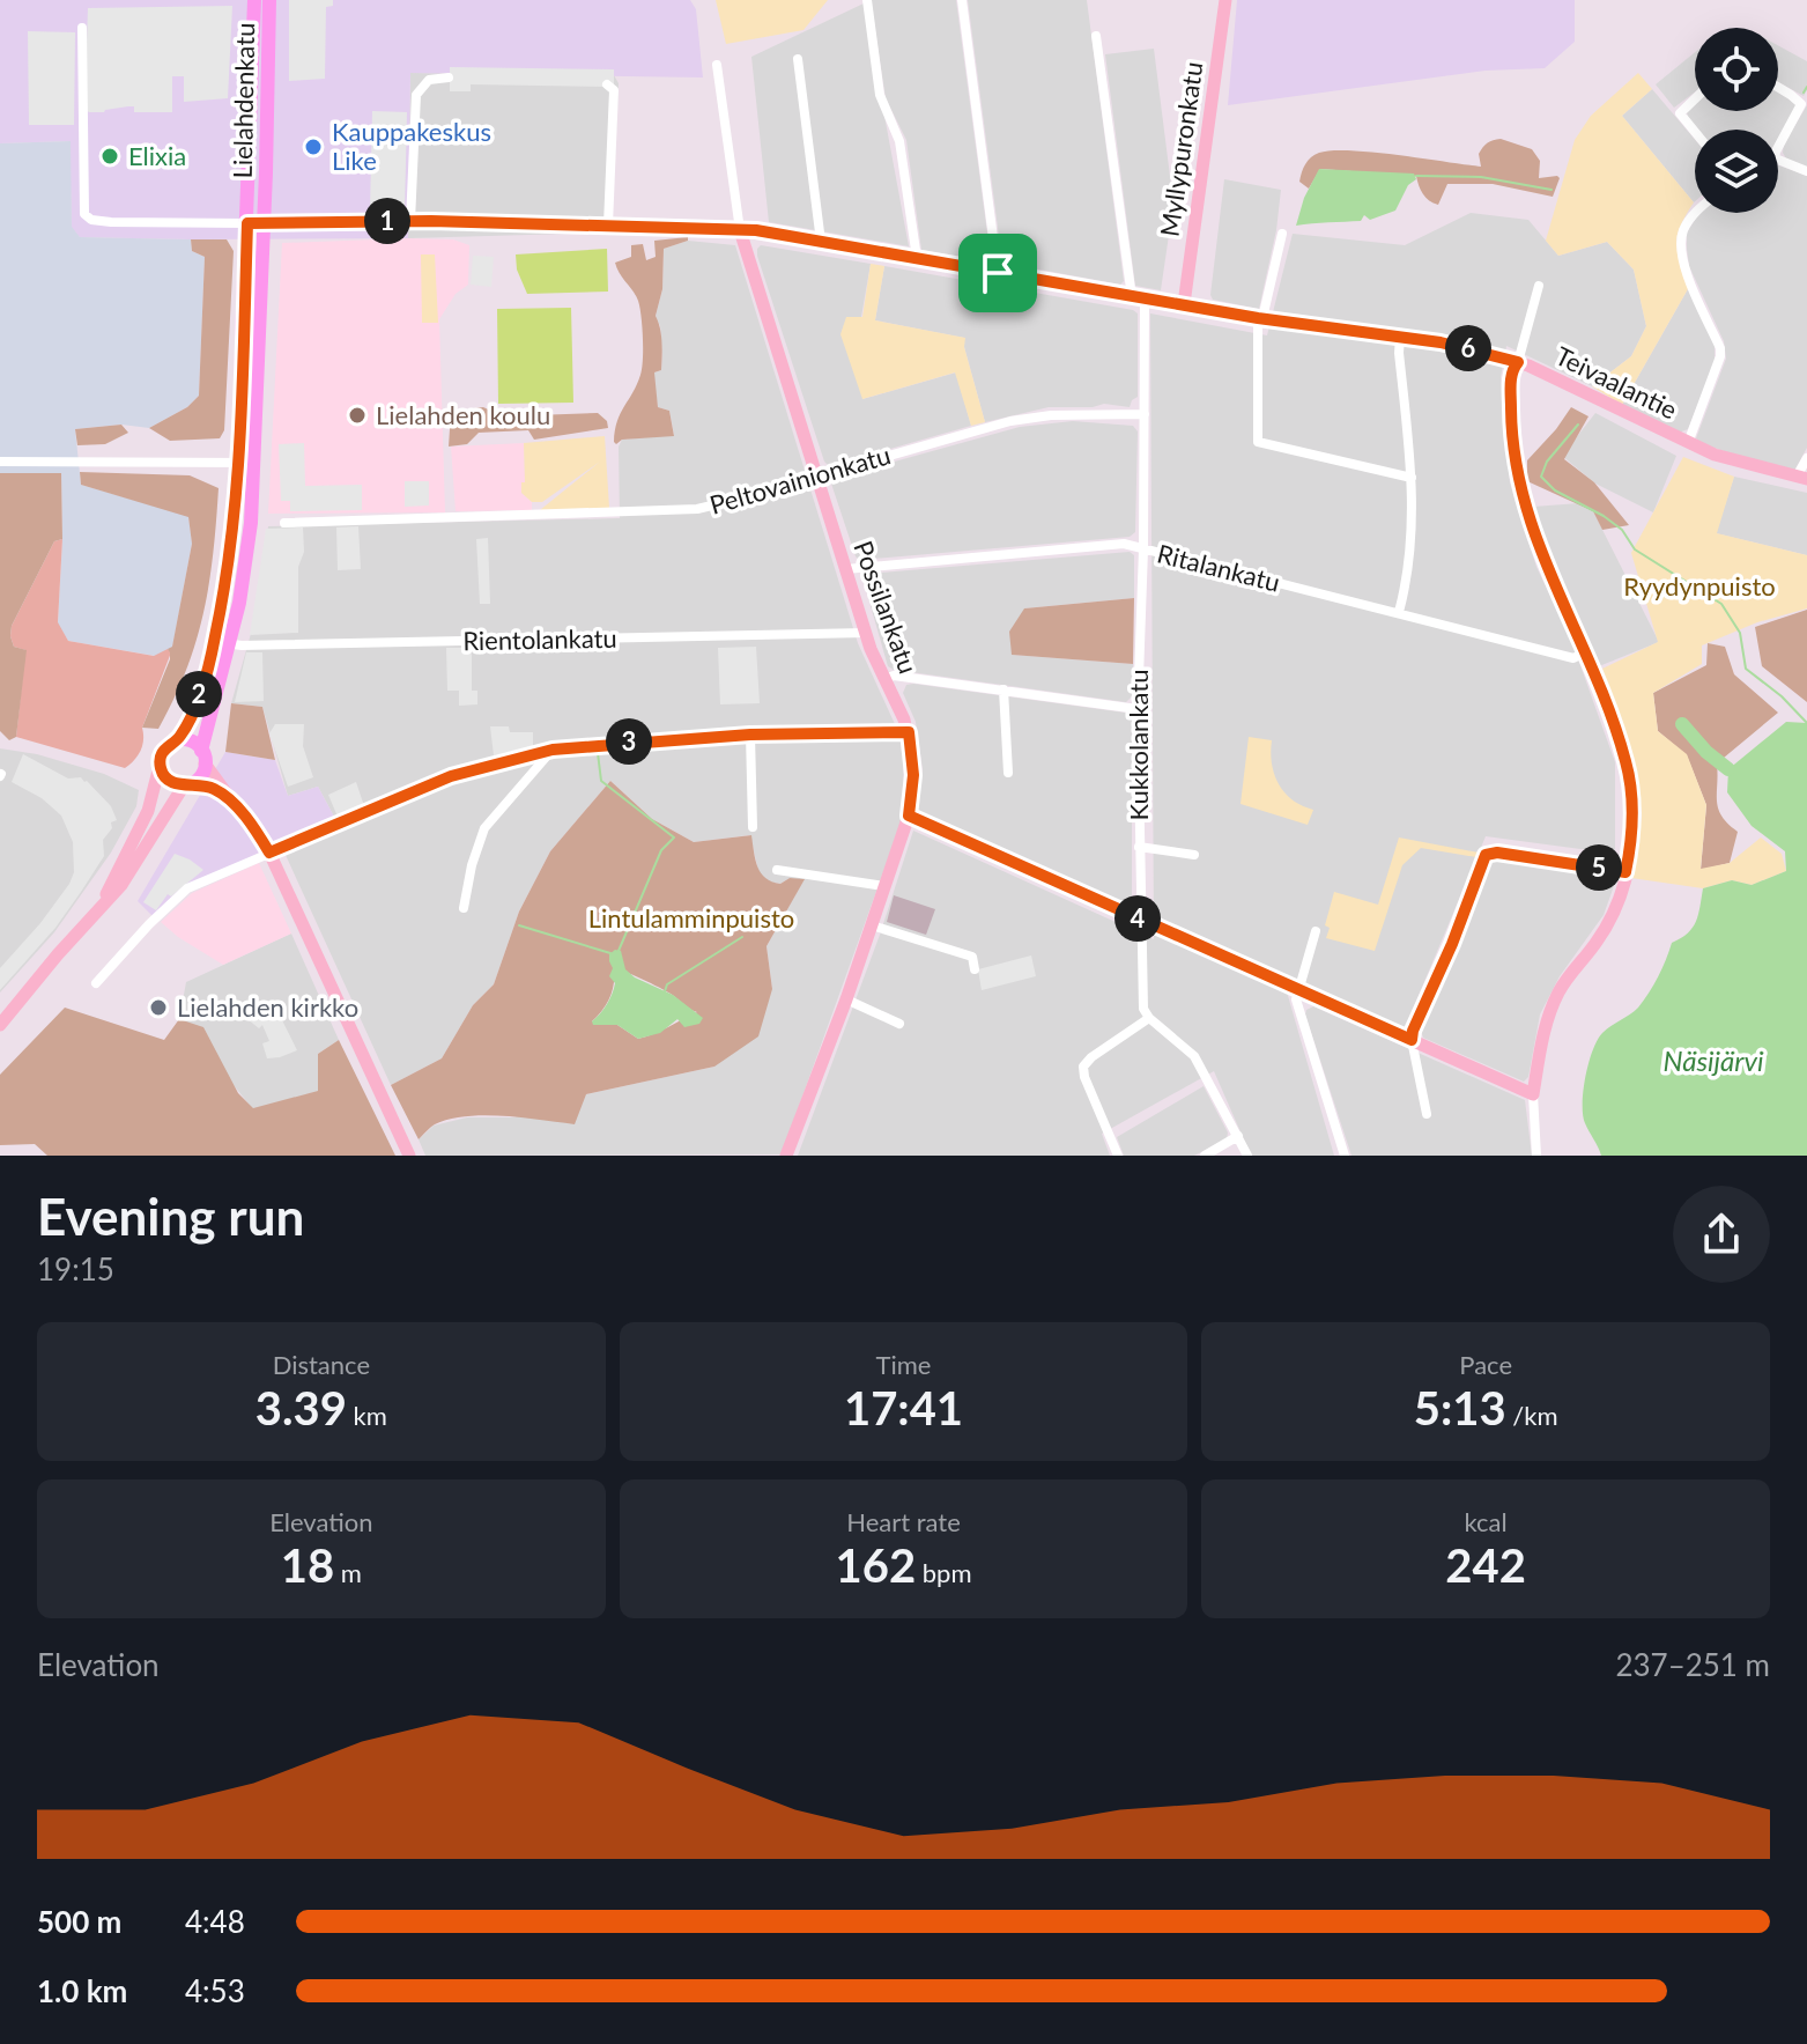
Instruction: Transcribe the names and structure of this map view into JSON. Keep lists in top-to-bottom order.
{
  "streets": {
    "main road": [
      "Lielahdenkatu",
      "Myllypuronkatu",
      "Teivaalantie",
      "Possilankatu"
    ],
    "street": [
      "Peltovainionkatu",
      "Ritalankatu",
      "Rientolankatu",
      "Kukkolankatu"
    ]
  },
  "crossings": [
    ["Lielahdenkatu", "Teivaalantie"],
    ["Lielahdenkatu", "Rientolankatu"],
    ["Myllypuronkatu", "Teivaalantie"],
    ["Teivaalantie", "Possilankatu"],
    ["Teivaalantie", "Kukkolankatu"],
    ["Peltovainionkatu", "Possilankatu"],
    ["Peltovainionkatu", "Kukkolankatu"],
    ["Ritalankatu", "Possilankatu"],
    ["Ritalankatu", "Kukkolankatu"],
    ["Possilankatu", "Rientolankatu"]
  ],
  "water": ["Näsijärvi"],
  "parks": ["Ryydynpuisto", "Lintulamminpuisto"],
  "places": [
    "Kauppakeskus Like",
    "Elixia",
    "Lielahden koulu",
    "Lielahden kirkko"
  ],
  "page": {
    "pins": [
      "1",
      "6",
      "2",
      "3",
      "5",
      "4"
    ],
    "heading": ["Evening run", "19:15"],
    "stats": [
      ["Distance", "3.39 km"],
      ["Time", "17:41"],
      ["Pace", "5:13 /km"],
      ["Elevation", "18 m"],
      ["Heart rate", "162 bpm"],
      ["kcal", "242"]
    ],
    "chart": ["Elevation", "237–251 m"],
    "list": [
      {
        "name": "500 m",
        "note": "4:48"
      },
      {
        "name": "1.0 km",
        "note": "4:53"
      }
    ]
  }
}
